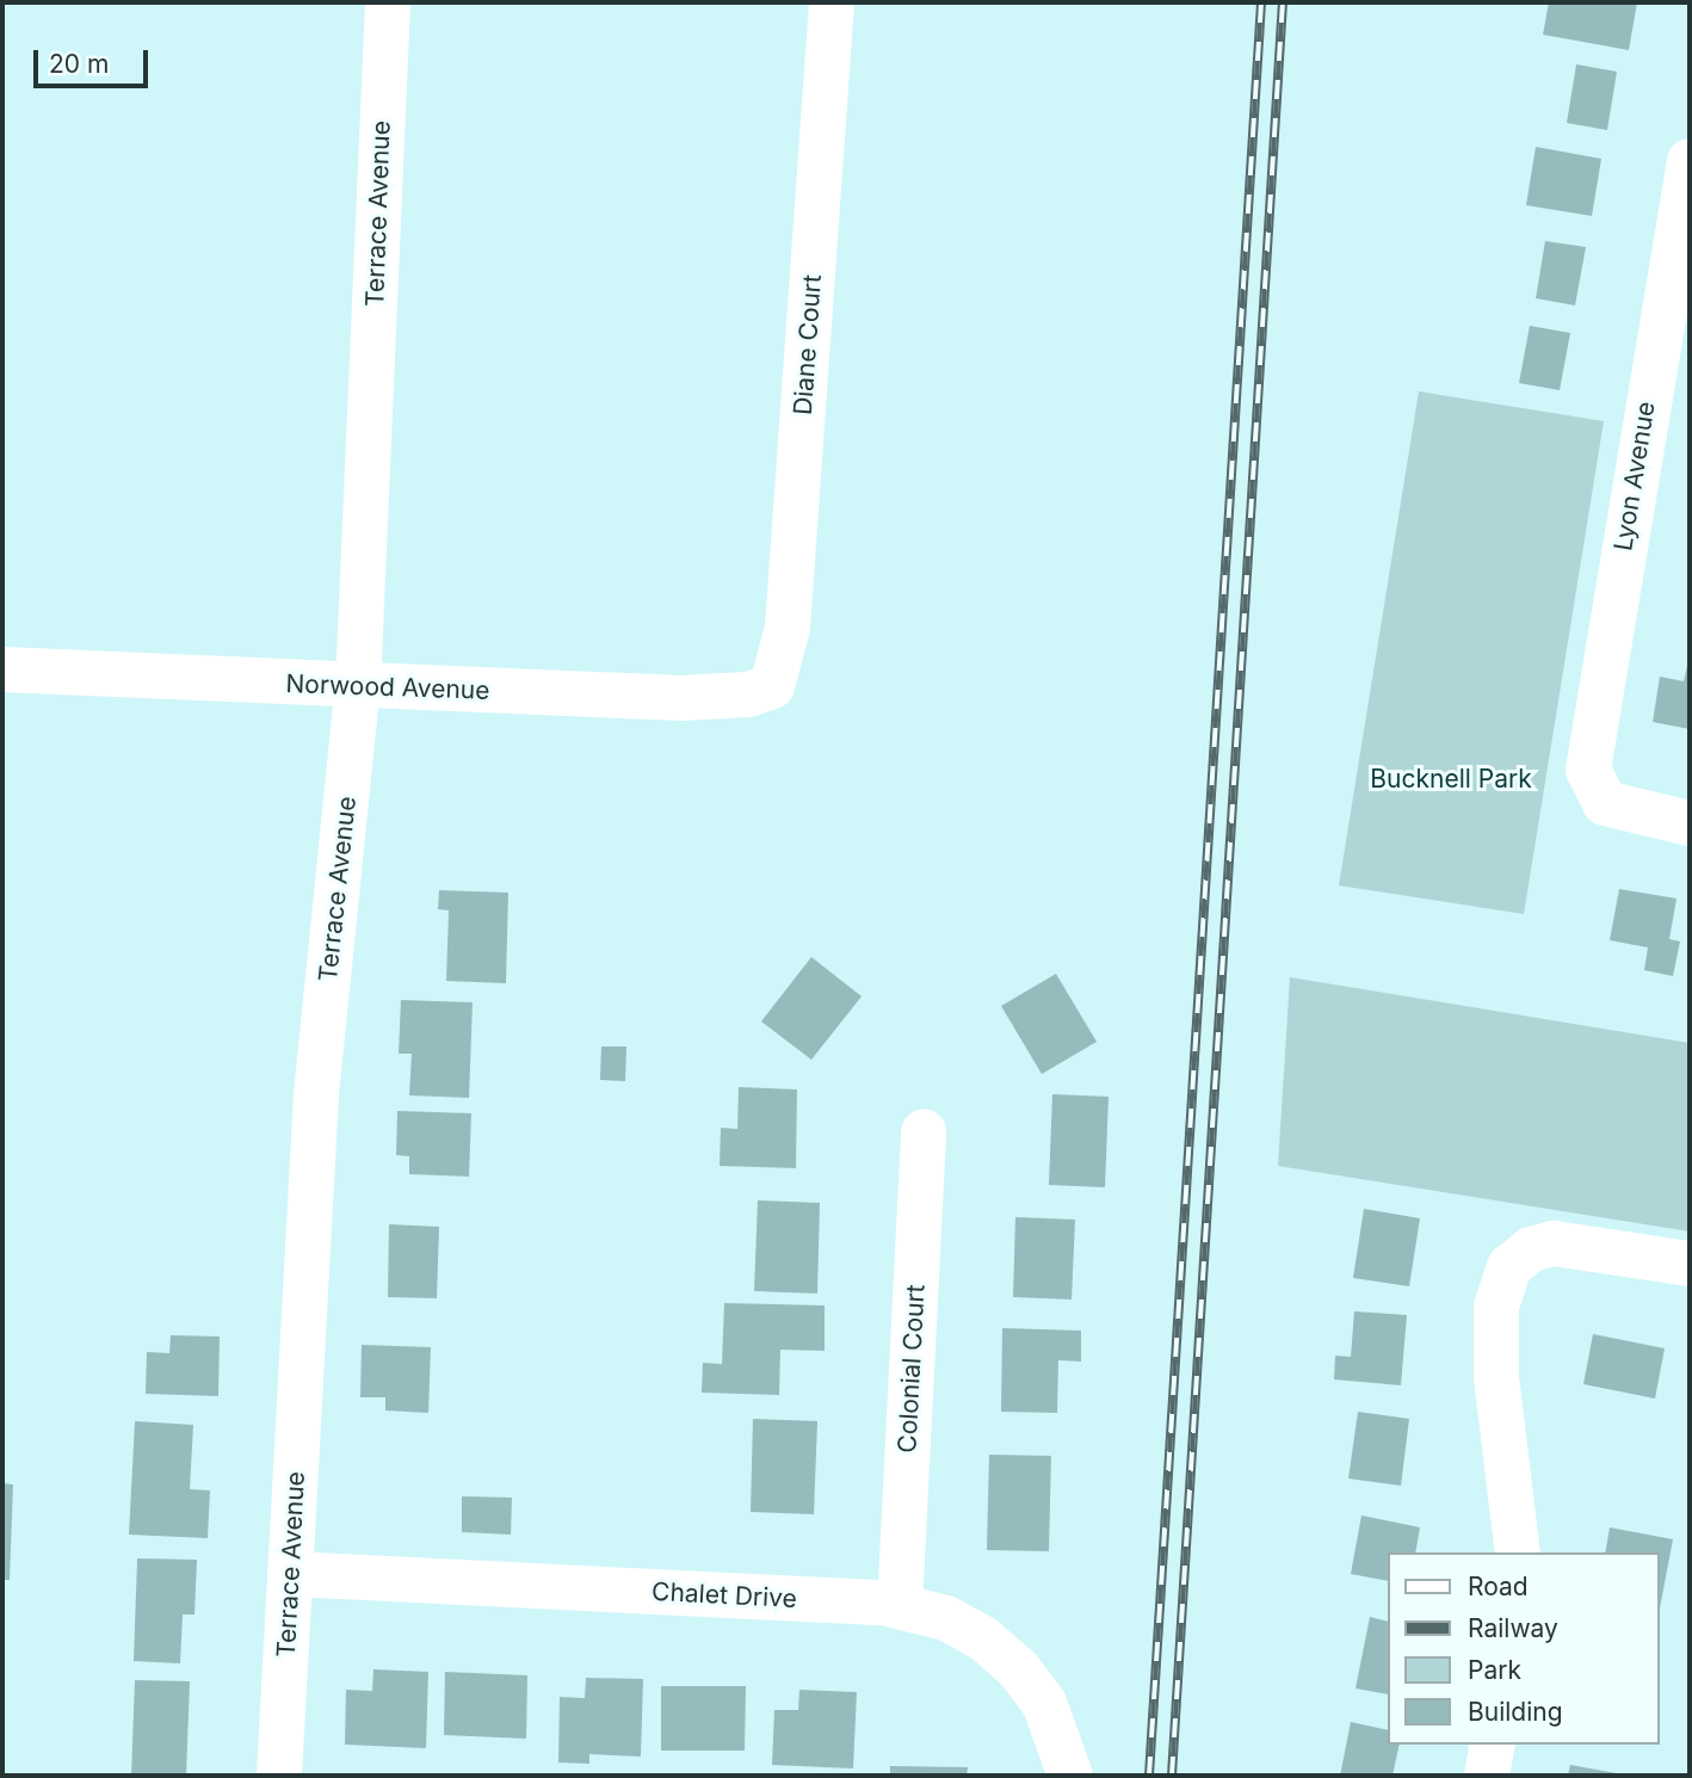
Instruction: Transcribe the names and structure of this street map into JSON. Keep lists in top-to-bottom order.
{
  "streets": {
    "street": [
      "Terrace Avenue",
      "Diane Court",
      "Lyon Avenue",
      "Norwood Avenue",
      "Colonial Court",
      "Chalet Drive"
    ]
  },
  "crossings": [
    ["Terrace Avenue", "Norwood Avenue"],
    ["Terrace Avenue", "Chalet Drive"],
    ["Diane Court", "Norwood Avenue"],
    ["Colonial Court", "Chalet Drive"]
  ],
  "parks": ["Bucknell Park"],
  "legend": [
    "Road",
    "Railway",
    "Park",
    "Building"
  ],
  "scale_bar": "20 m"
}
